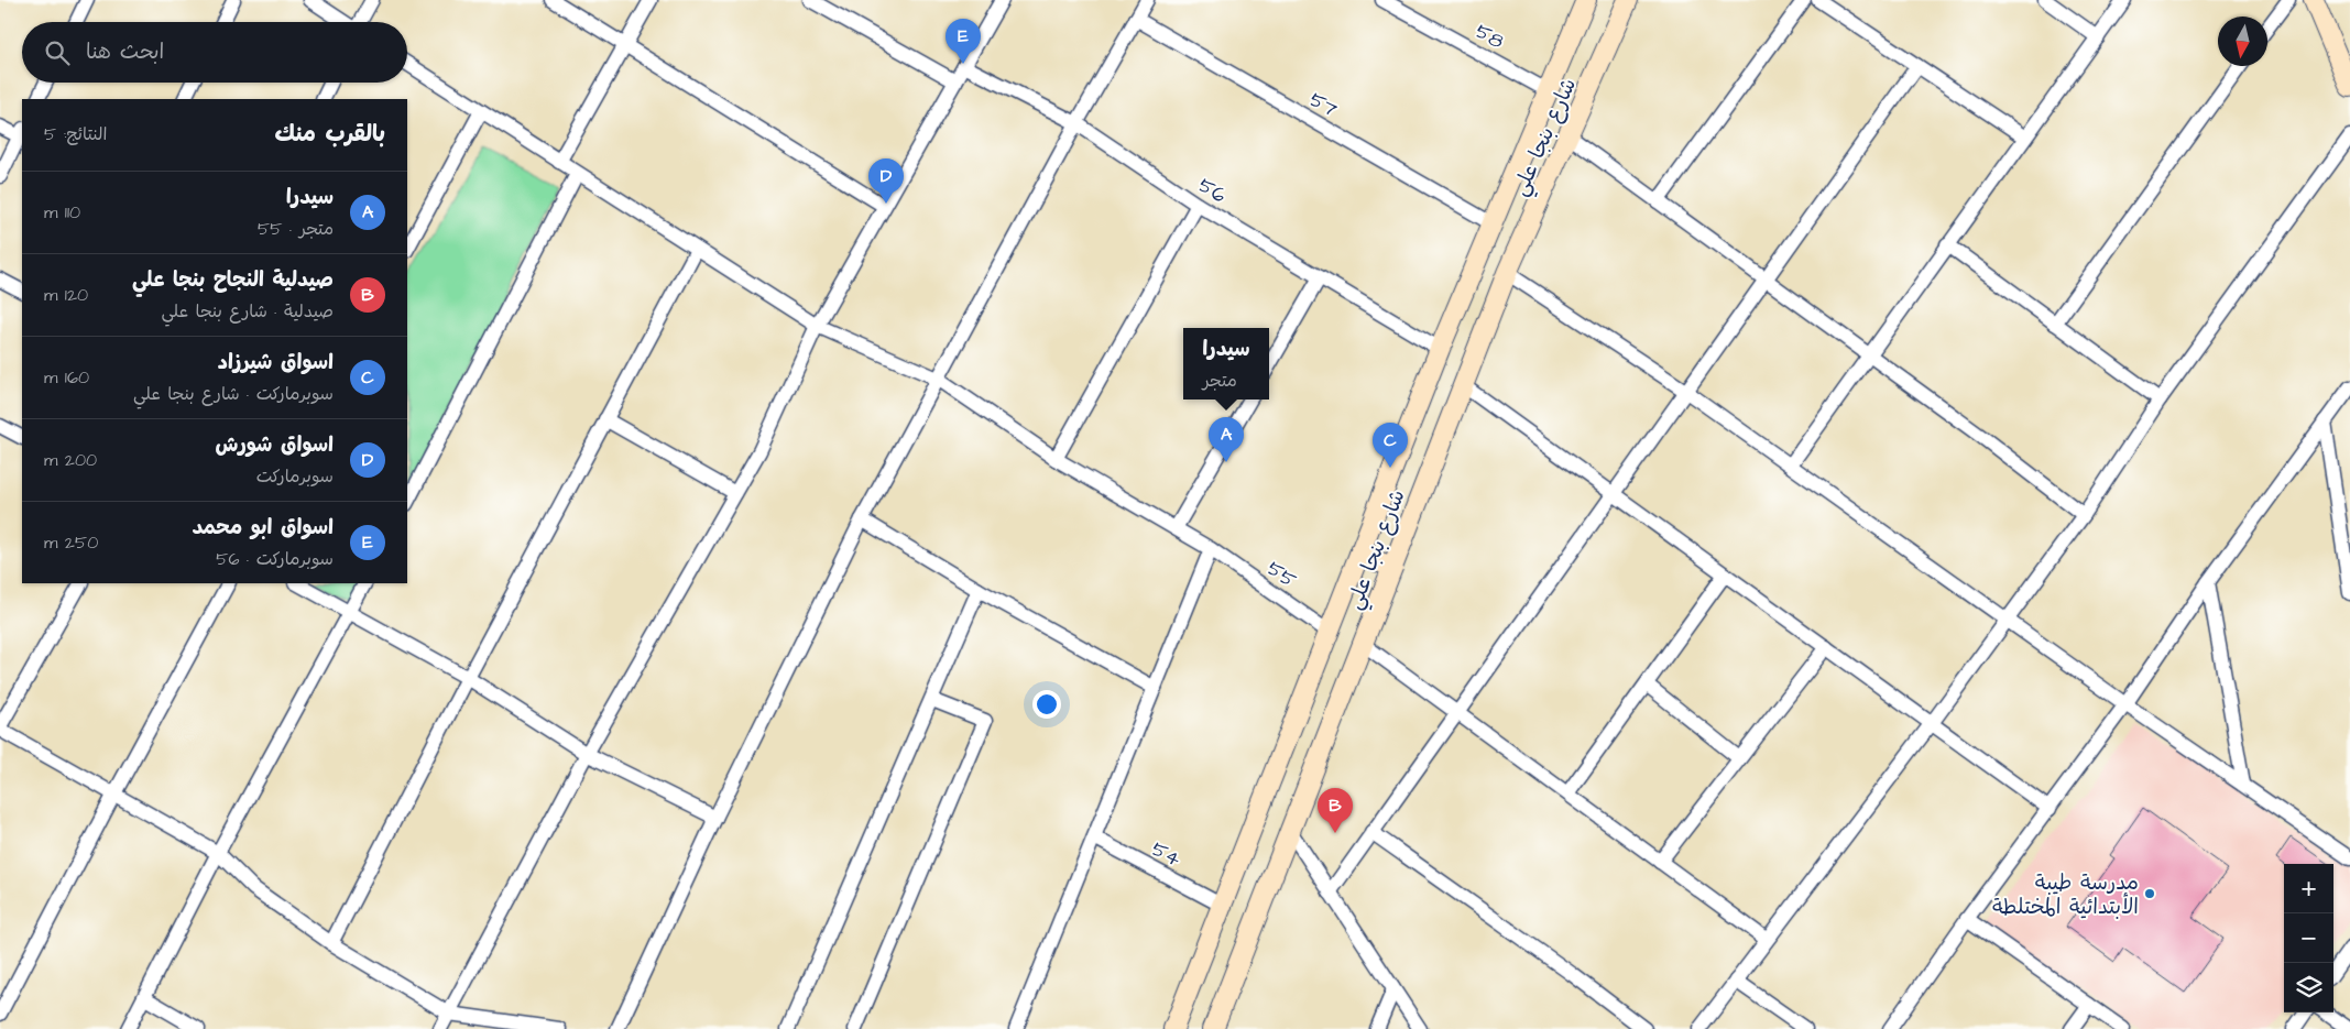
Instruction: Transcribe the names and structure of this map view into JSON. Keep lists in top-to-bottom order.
{
  "streets": {
    "main road": ["شارع بنجا علي"],
    "street": [
      "58",
      "57",
      "56",
      "55",
      "54"
    ]
  },
  "crossings": [
    ["58", "شارع بنجا علي"],
    ["57", "شارع بنجا علي"],
    ["شارع بنجا علي", "56"],
    ["شارع بنجا علي", "55"],
    ["شارع بنجا علي", "54"]
  ],
  "places": ["مدرسة طيبة الأبتدائية المختلطة"],
  "north": "bottom",
  "page": {
    "pins": [
      "E",
      "D",
      "A",
      "C",
      "B"
    ],
    "search": "ابحث هنا",
    "heading": ["بالقرب منك", "النتائج: 5"],
    "list": [
      {
        "mark": "A",
        "name": "سيدرا",
        "note": "متجر · 55",
        "value": "110 m"
      },
      {
        "mark": "B",
        "name": "صيدلية النجاح بنجا علي",
        "note": "صيدلية · شارع بنجا علي",
        "value": "120 m"
      },
      {
        "mark": "C",
        "name": "اسواق شيرزاد",
        "note": "سوبرماركت · شارع بنجا علي",
        "value": "160 m"
      },
      {
        "mark": "D",
        "name": "اسواق شورش",
        "note": "سوبرماركت",
        "value": "200 m"
      },
      {
        "mark": "E",
        "name": "اسواق ابو محمد",
        "note": "سوبرماركت · 56",
        "value": "250 m"
      }
    ],
    "popup": ["سيدرا", "متجر"],
    "map_buttons": ["+", "−"]
  }
}
